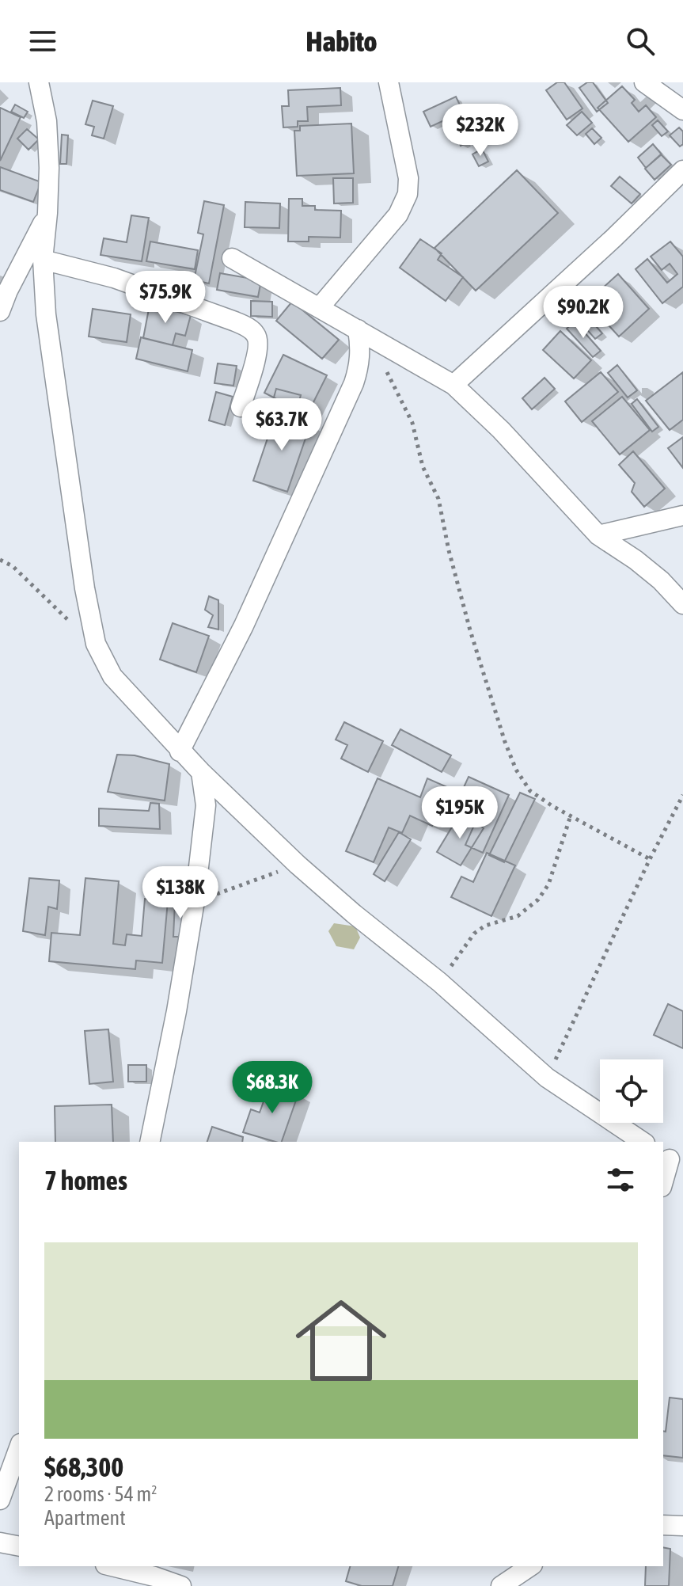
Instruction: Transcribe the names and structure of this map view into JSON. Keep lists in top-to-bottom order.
{
  "page": {
    "header": "Habito",
    "price": [
      "$232K",
      "$75.9K",
      "$90.2K",
      "$63.7K",
      "$195K",
      "$138K",
      "$68.3K"
    ],
    "heading": "7 homes",
    "list": [
      {
        "name": "$68,300",
        "note": "2 rooms · 54 m² · Apartment"
      }
    ]
  }
}
